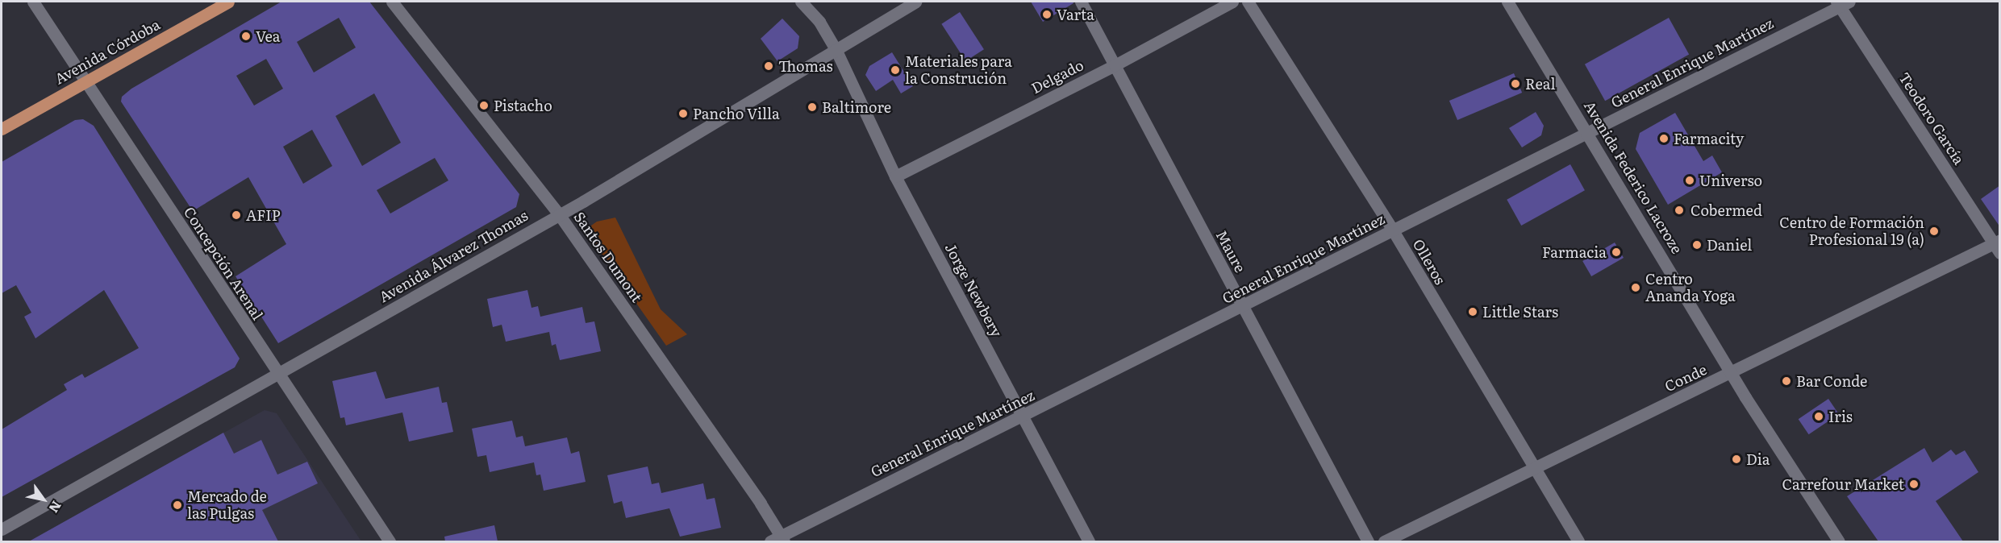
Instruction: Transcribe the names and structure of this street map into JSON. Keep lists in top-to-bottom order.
{
  "streets": {
    "main road": ["Avenida Córdoba"],
    "street": [
      "General Enrique Martínez",
      "Delgado",
      "Teodoro García",
      "Avenida Federico Lacroze",
      "Maure",
      "Avenida Álvarez Thomas",
      "Santos Dumont",
      "Olleros",
      "Concepción Arenal",
      "Jorge Newbery",
      "Conde"
    ]
  },
  "crossings": [
    ["Avenida Córdoba", "Concepción Arenal"],
    ["General Enrique Martínez", "Teodoro García"],
    ["General Enrique Martínez", "Avenida Federico Lacroze"],
    ["General Enrique Martínez", "Maure"],
    ["General Enrique Martínez", "Santos Dumont"],
    ["General Enrique Martínez", "Olleros"],
    ["General Enrique Martínez", "Jorge Newbery"],
    ["Delgado", "Maure"],
    ["Delgado", "Jorge Newbery"],
    ["Teodoro García", "Conde"],
    ["Avenida Federico Lacroze", "Conde"],
    ["Avenida Álvarez Thomas", "Santos Dumont"],
    ["Avenida Álvarez Thomas", "Concepción Arenal"],
    ["Avenida Álvarez Thomas", "Jorge Newbery"],
    ["Olleros", "Conde"]
  ],
  "places": [
    "Varta",
    "Vea",
    "Thomas",
    "Materiales para la Construción",
    "Real",
    "Pistacho",
    "Baltimore",
    "Pancho Villa",
    "Farmacity",
    "Universo",
    "Cobermed",
    "AFIP",
    "Centro de Formación Profesional 19 (a)",
    "Daniel",
    "Farmacia",
    "Centro Ananda Yoga",
    "Little Stars",
    "Bar Conde",
    "Iris",
    "Dia",
    "Carrefour Market",
    "Mercado de las Pulgas"
  ],
  "north": "bottom right"
}
